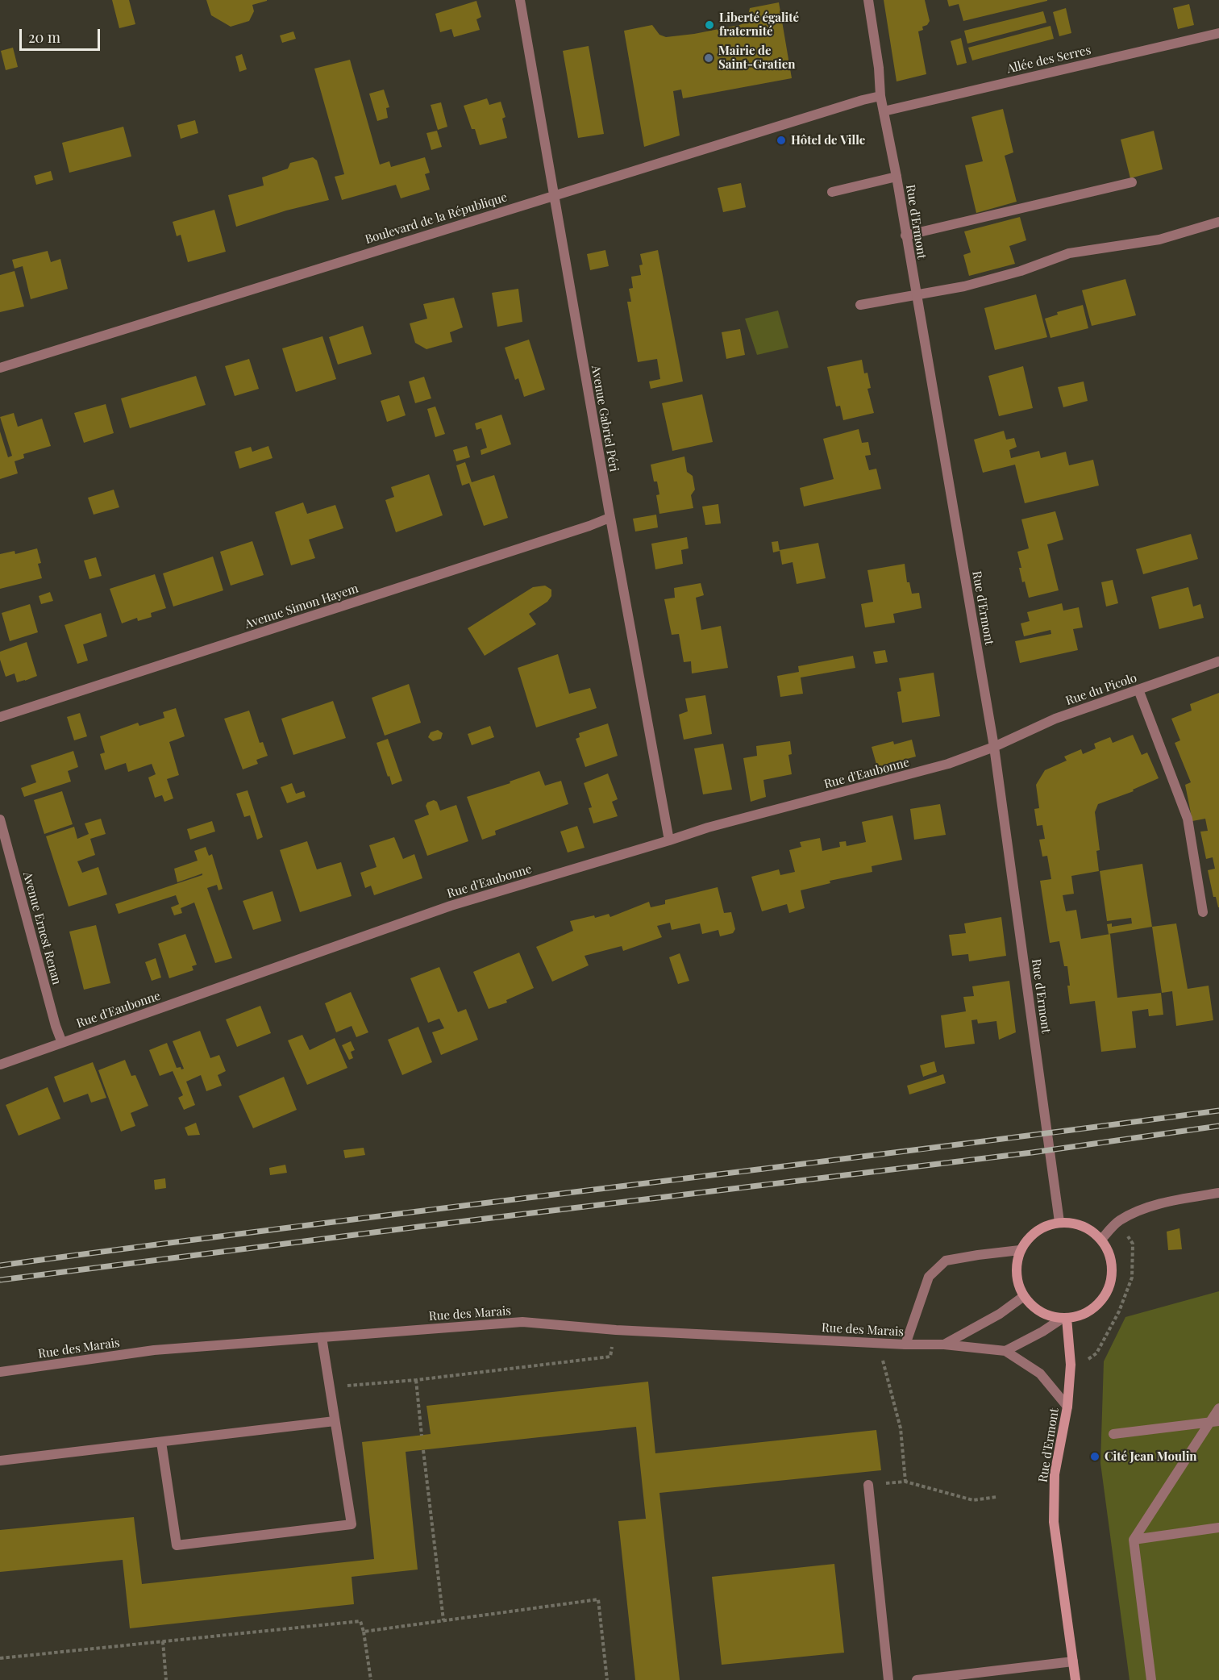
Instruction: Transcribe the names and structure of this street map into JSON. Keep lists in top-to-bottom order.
{
  "streets": {
    "street": [
      "Allée des Serres",
      "Boulevard de la République",
      "Rue d'Ermont",
      "Avenue Gabriel Péri",
      "Avenue Simon Hayem",
      "Rue du Picolo",
      "Rue d'Eaubonne",
      "Avenue Ernest Renan",
      "Rue des Marais"
    ]
  },
  "crossings": [
    ["Allée des Serres", "Rue d'Ermont"],
    ["Boulevard de la République", "Rue d'Ermont"],
    ["Boulevard de la République", "Avenue Gabriel Péri"],
    ["Rue d'Ermont", "Rue du Picolo"],
    ["Rue d'Ermont", "Rue d'Eaubonne"],
    ["Rue d'Ermont", "Rue des Marais"],
    ["Avenue Gabriel Péri", "Avenue Simon Hayem"],
    ["Avenue Gabriel Péri", "Rue d'Eaubonne"],
    ["Rue du Picolo", "Rue d'Eaubonne"],
    ["Rue d'Eaubonne", "Avenue Ernest Renan"]
  ],
  "places": [
    "Liberté égalité fraternité",
    "Mairie de Saint-Gratien",
    "Hôtel de Ville",
    "Cité Jean Moulin"
  ],
  "scale_bar": "20 m"
}
